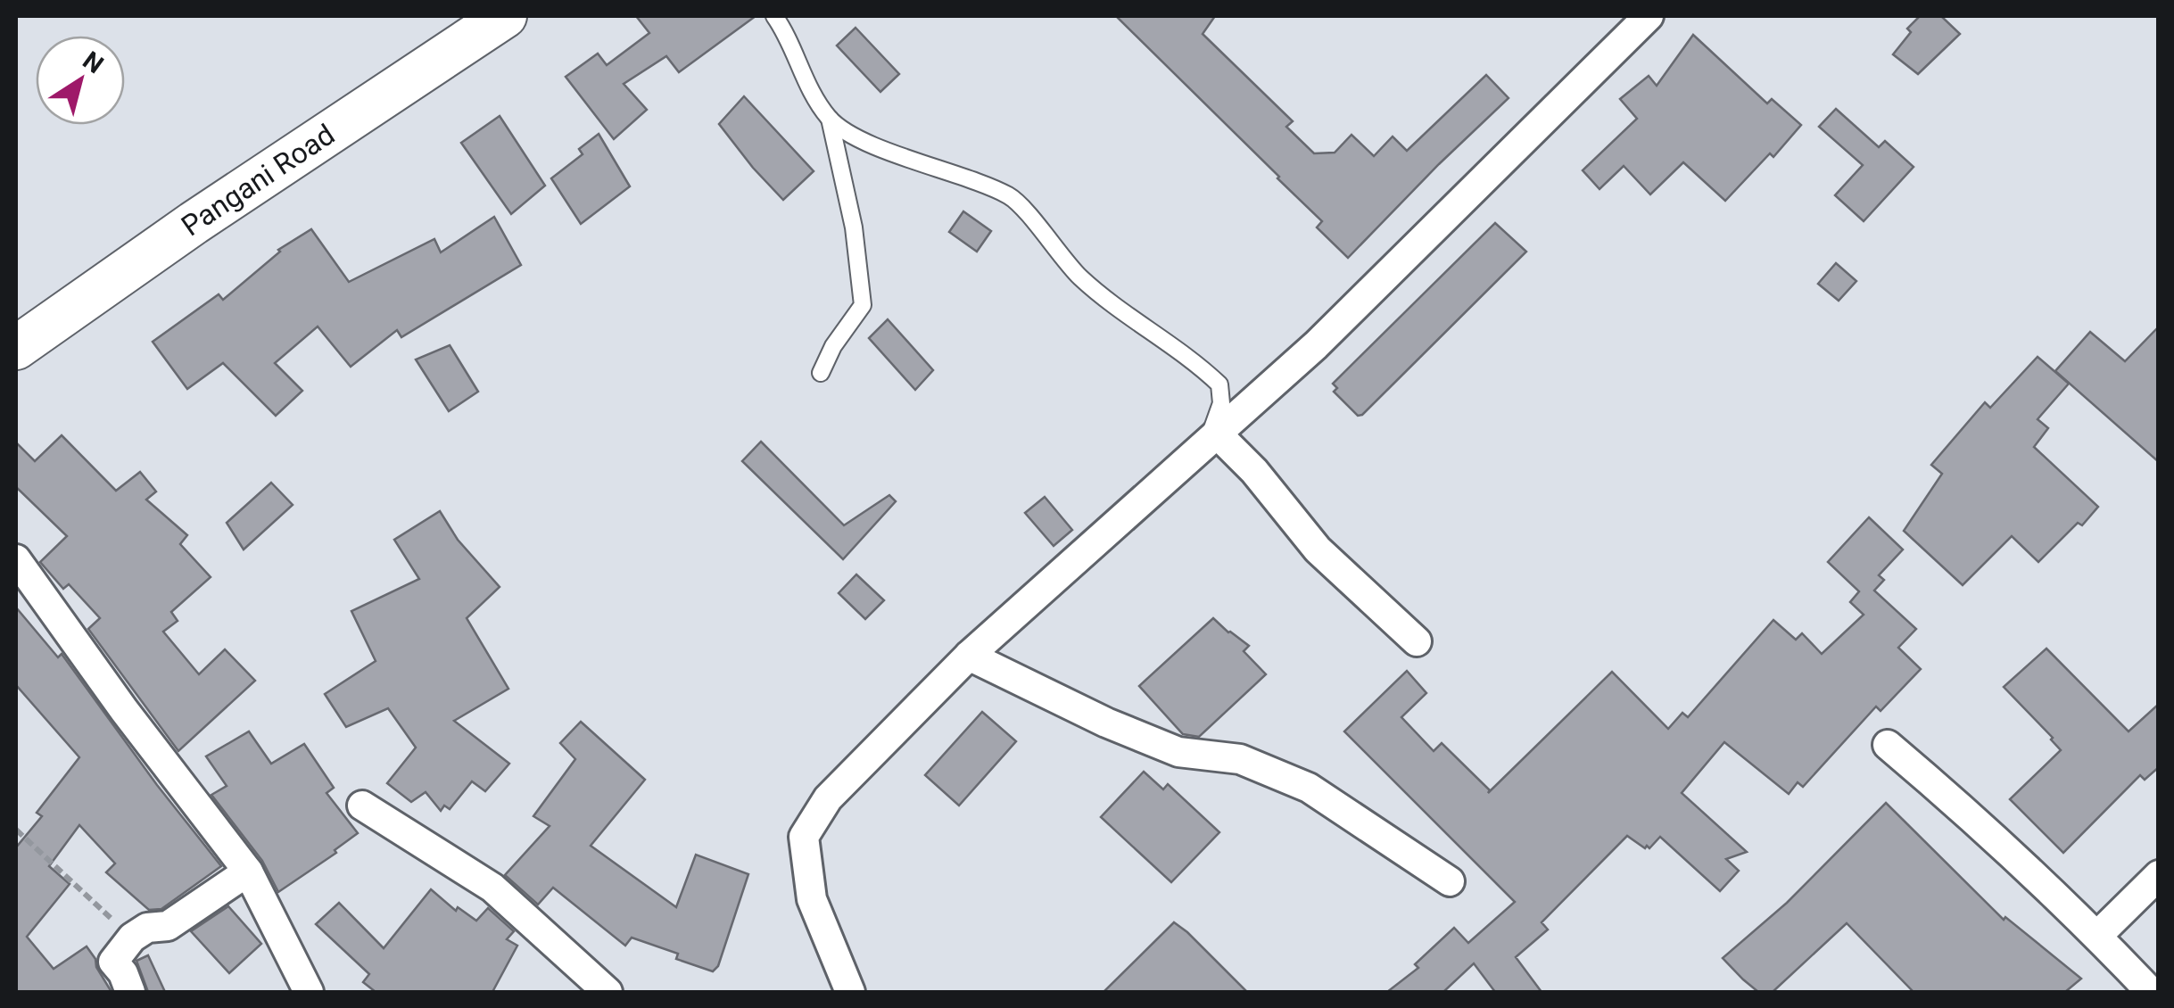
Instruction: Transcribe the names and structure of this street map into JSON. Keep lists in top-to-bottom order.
{
  "streets": {
    "main road": ["Pangani Road"]
  },
  "north": "top right"
}
